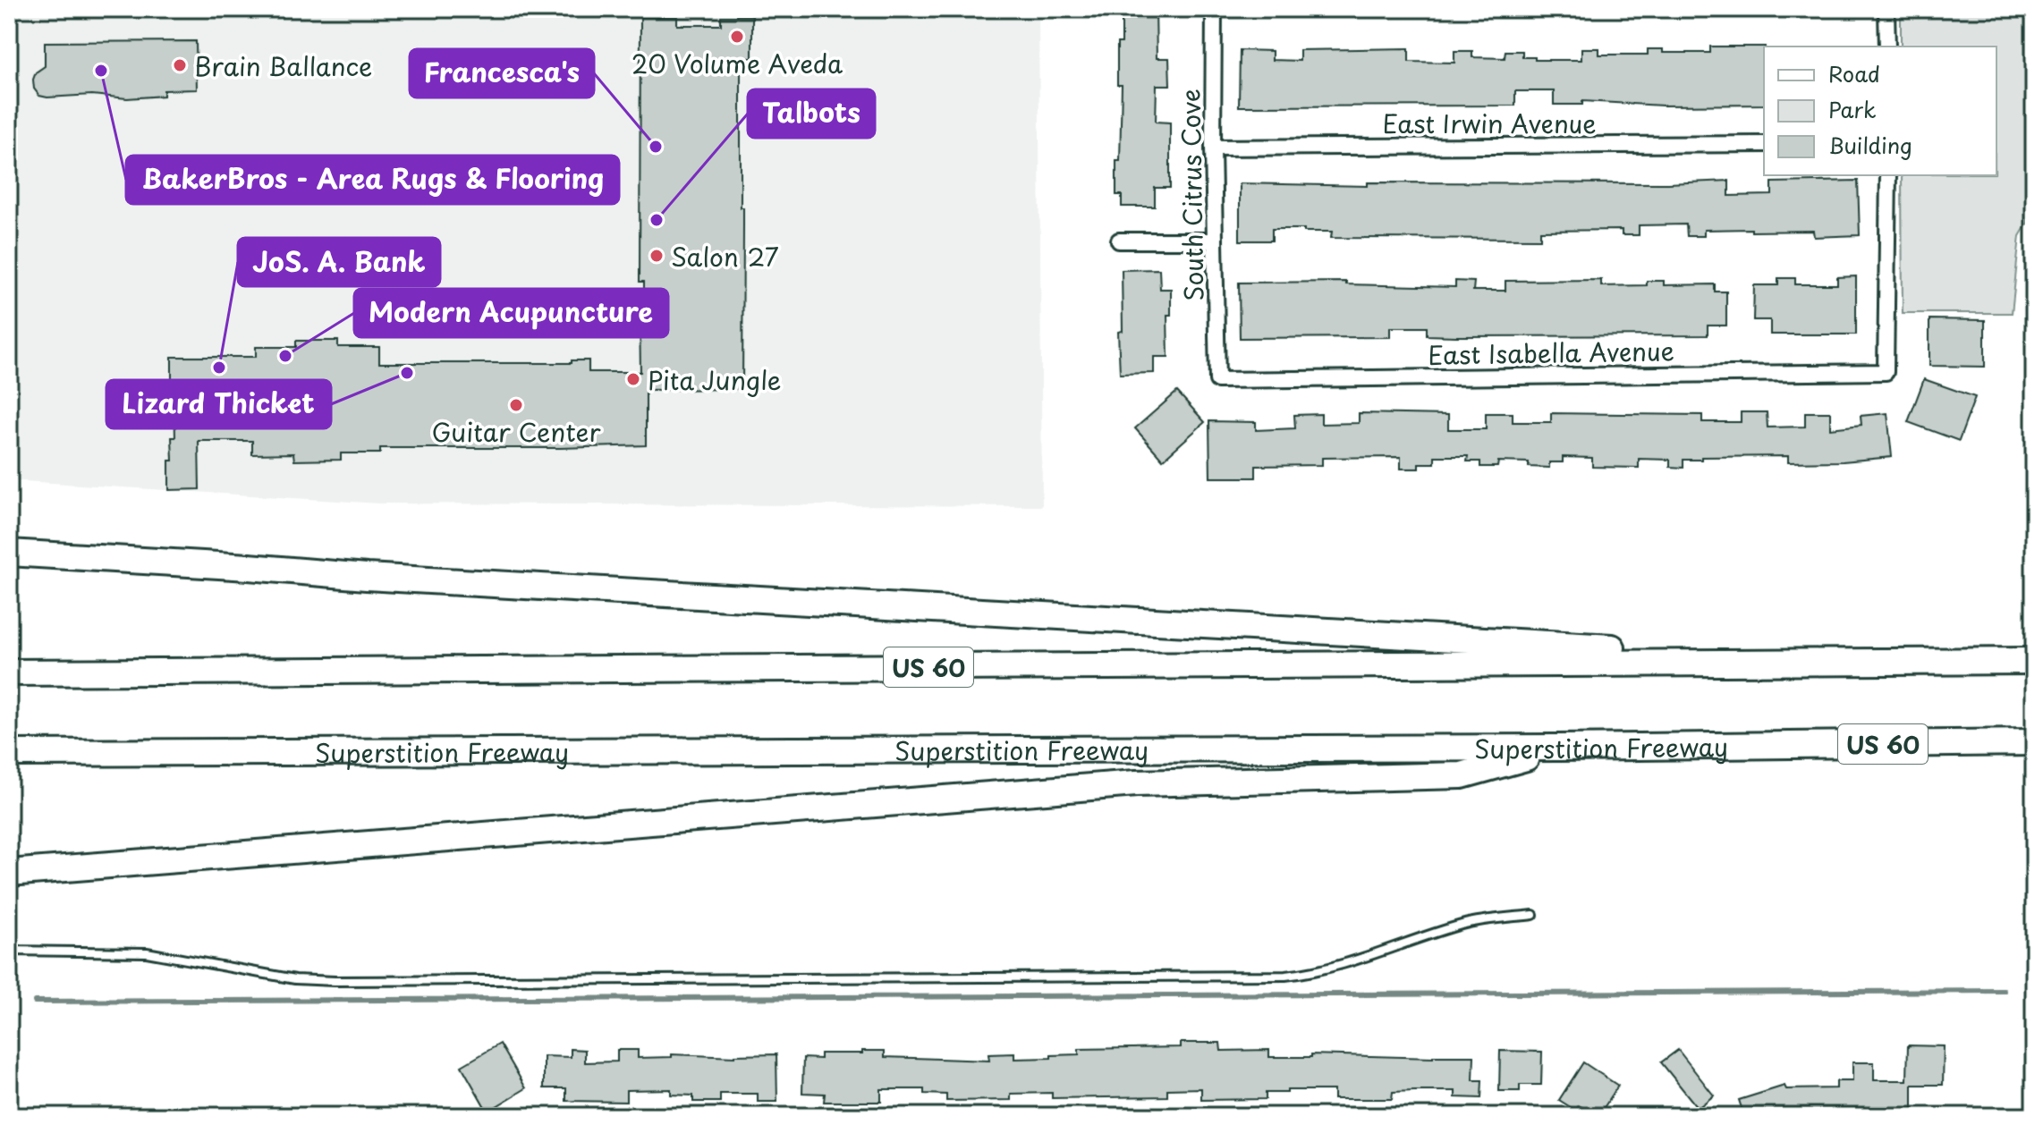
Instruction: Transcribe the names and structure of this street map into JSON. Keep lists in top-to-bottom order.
{
  "streets": {
    "highway": ["US 60", "Superstition Freeway"],
    "street": ["East Irwin Avenue", "South Citrus Cove", "East Isabella Avenue"]
  },
  "crossings": [
    ["East Irwin Avenue", "South Citrus Cove"],
    ["South Citrus Cove", "East Isabella Avenue"]
  ],
  "places": [
    "20 Volume Aveda",
    "Brain Ballance",
    "BakerBros - Area Rugs & Flooring",
    "Francesca's",
    "Talbots",
    "Salon 27",
    "Modern Acupuncture",
    "JoS. A. Bank",
    "Lizard Thicket",
    "Pita Jungle",
    "Guitar Center"
  ],
  "legend": ["Road", "Park", "Building"]
}
